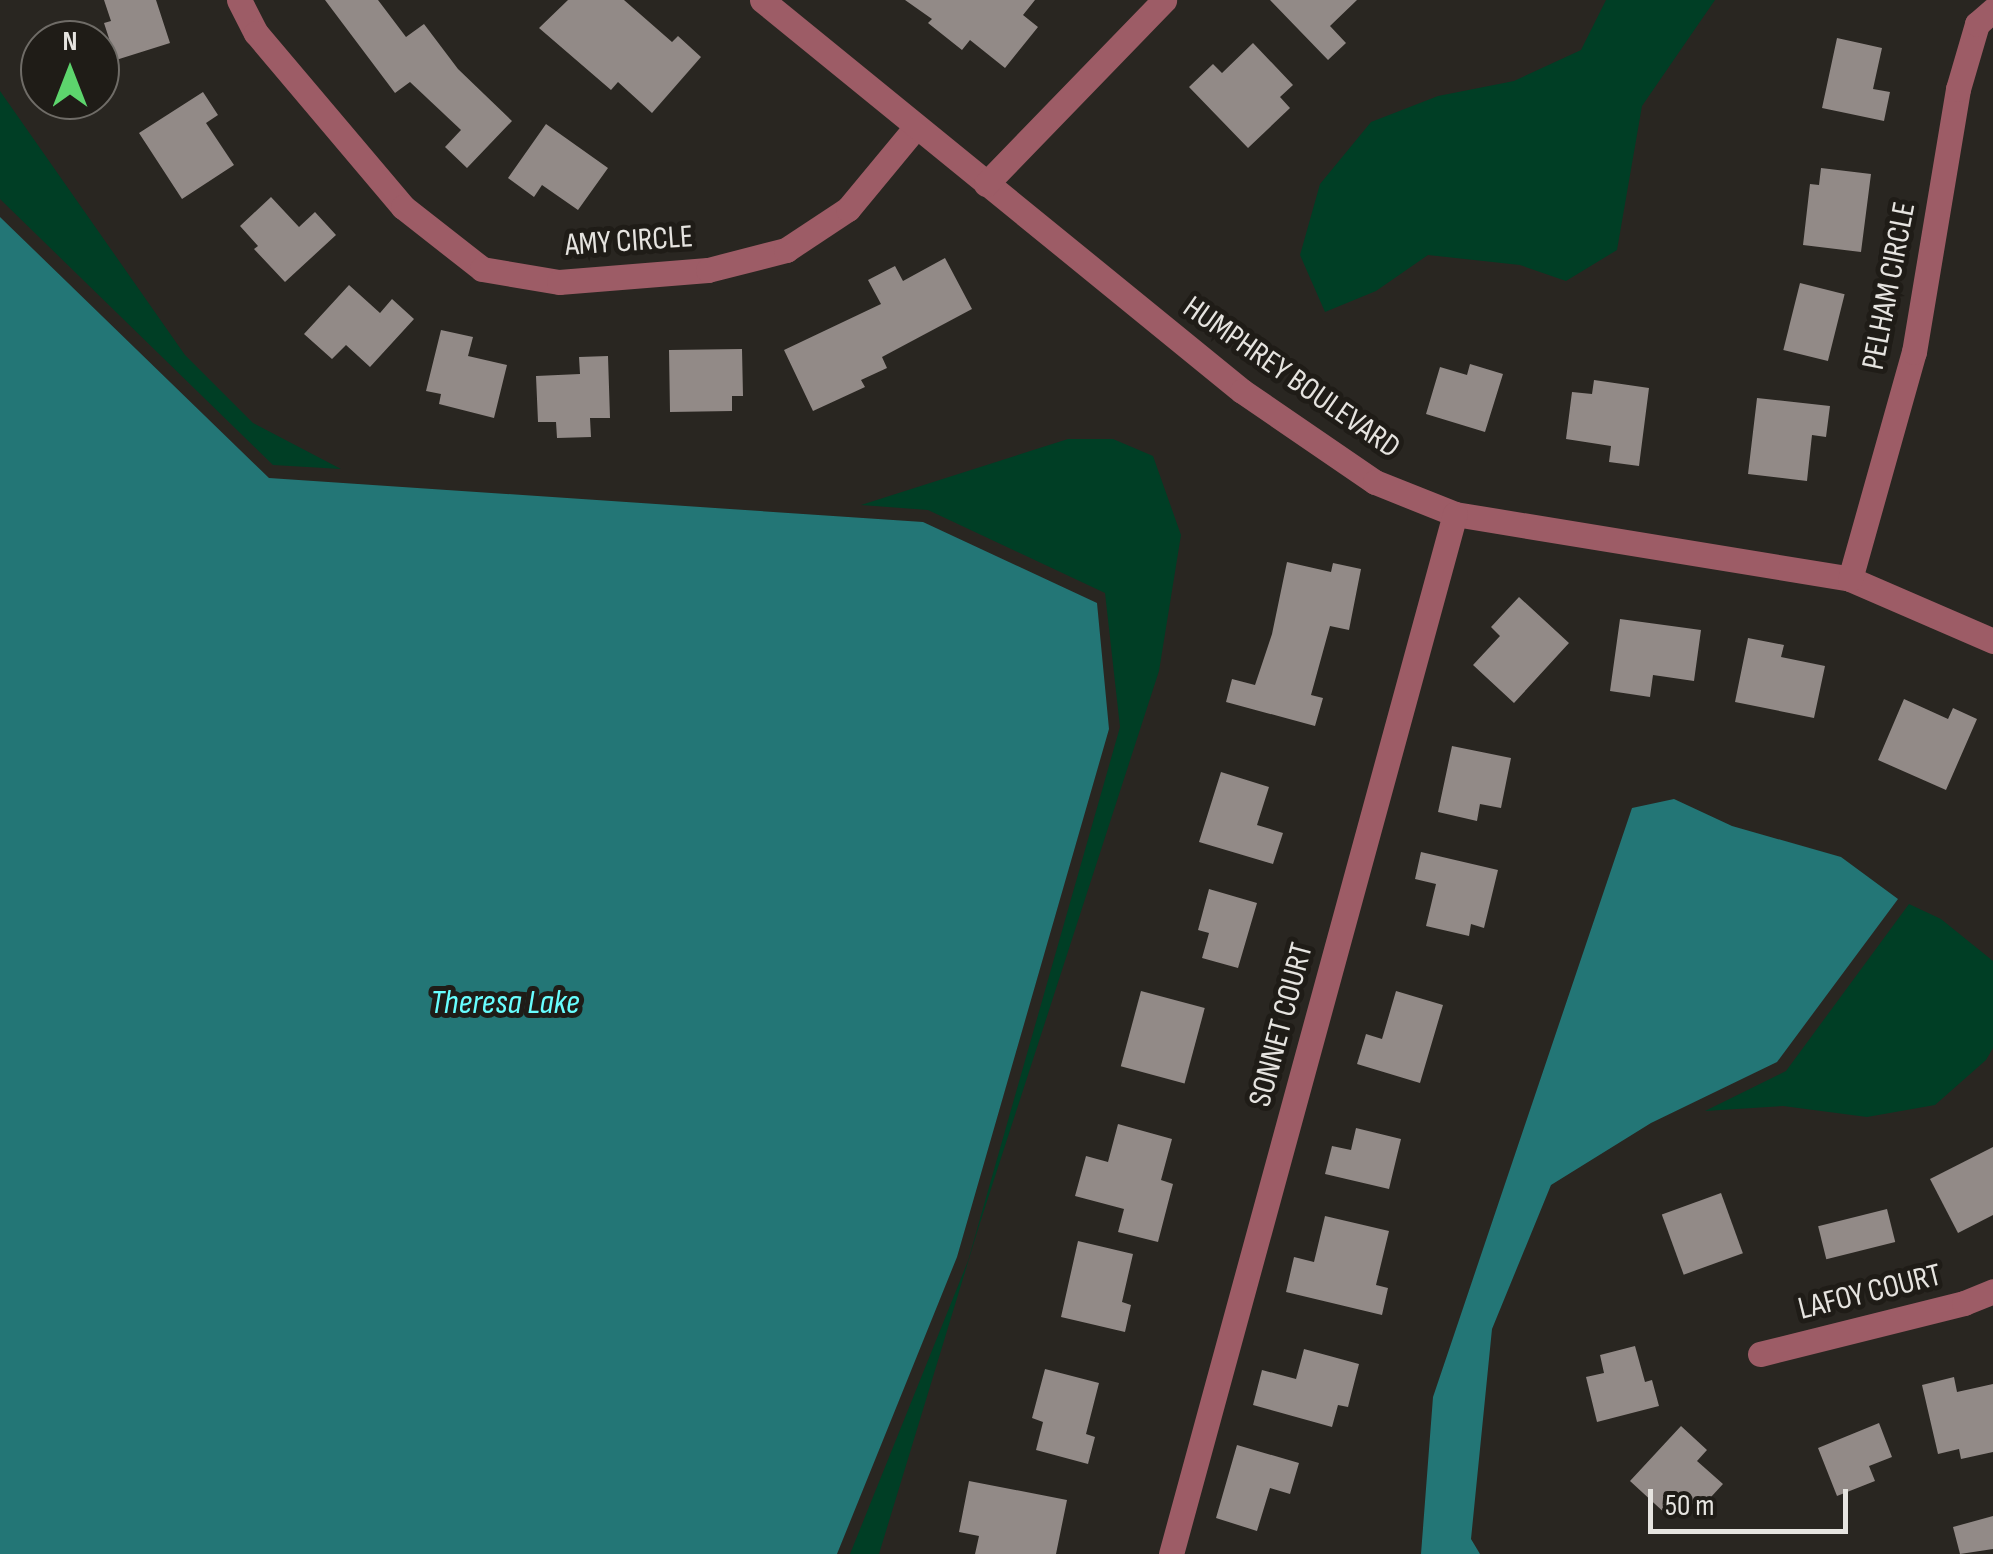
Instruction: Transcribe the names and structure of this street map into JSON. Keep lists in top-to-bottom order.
{
  "streets": {
    "street": [
      "AMY CIRCLE",
      "PELHAM CIRCLE",
      "HUMPHREY BOULEVARD",
      "SONNET COURT",
      "LAFOY COURT"
    ]
  },
  "crossings": [
    ["AMY CIRCLE", "HUMPHREY BOULEVARD"],
    ["PELHAM CIRCLE", "HUMPHREY BOULEVARD"],
    ["HUMPHREY BOULEVARD", "SONNET COURT"]
  ],
  "water": ["Theresa Lake"],
  "scale_bar": "50 m",
  "north": "top"
}
